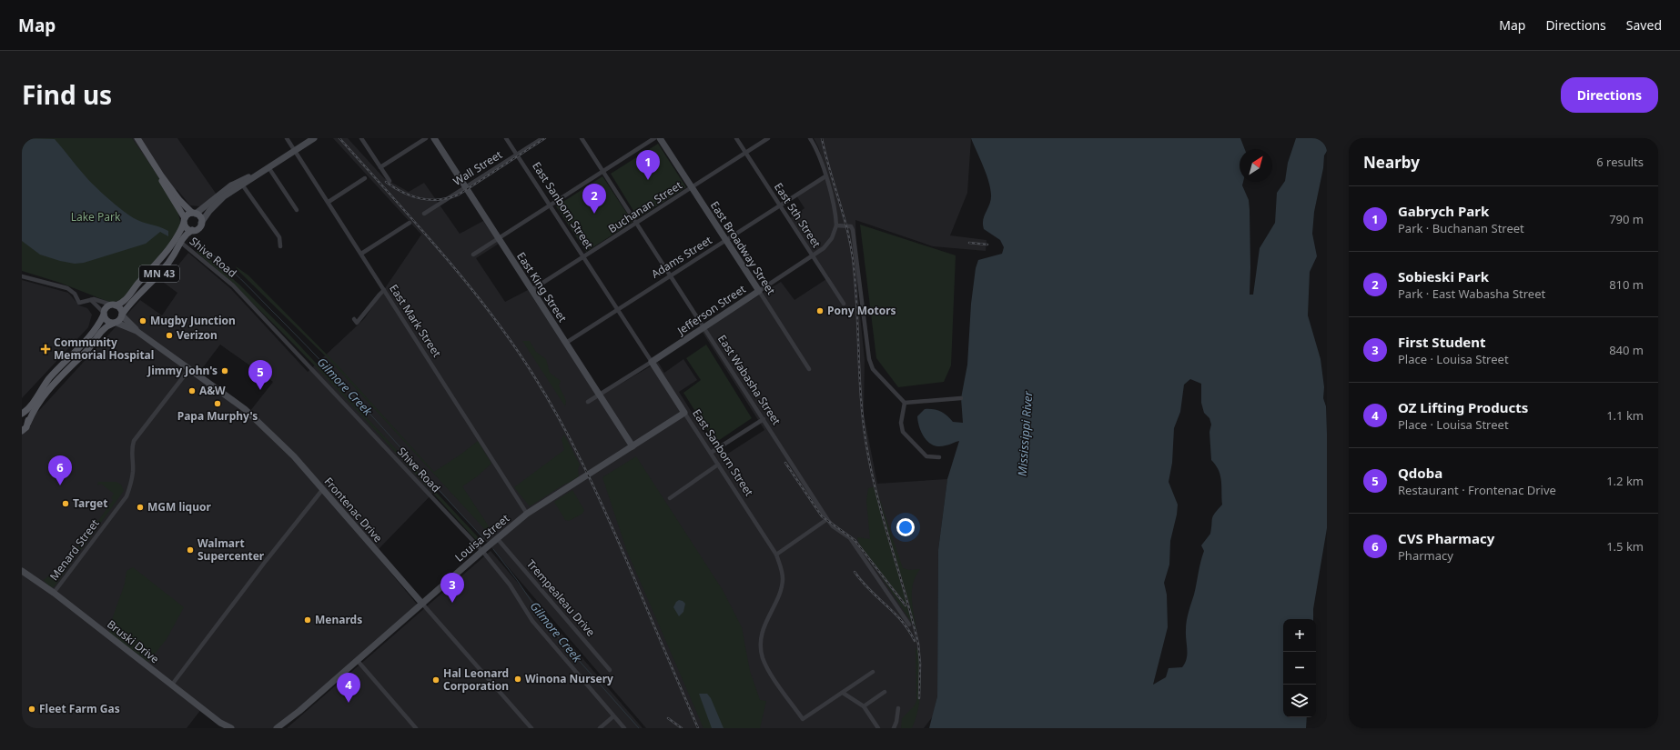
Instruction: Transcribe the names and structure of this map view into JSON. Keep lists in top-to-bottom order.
{
  "streets": {
    "main road": ["MN 43"],
    "street": [
      "Wall Street",
      "East Sanborn Street",
      "Buchanan Street",
      "East 5th Street",
      "East Broadway Street",
      "Shive Road",
      "Adams Street",
      "East King Street",
      "Jefferson Street",
      "East Mark Street",
      "East Wabasha Street",
      "Frontenac Drive",
      "Louisa Street",
      "Menard Street",
      "Trempealeau Drive",
      "Bruski Drive"
    ]
  },
  "crossings": [
    ["Wall Street", "East Sanborn Street"],
    ["Wall Street", "East King Street"],
    ["East Sanborn Street", "Buchanan Street"],
    ["East Sanborn Street", "Adams Street"],
    ["East Sanborn Street", "Jefferson Street"],
    ["East Sanborn Street", "Louisa Street"],
    ["Buchanan Street", "East 5th Street"],
    ["Buchanan Street", "East Broadway Street"],
    ["Buchanan Street", "East King Street"],
    ["Buchanan Street", "East Wabasha Street"],
    ["East 5th Street", "Adams Street"],
    ["East 5th Street", "Jefferson Street"],
    ["East Broadway Street", "Adams Street"],
    ["East Broadway Street", "Jefferson Street"],
    ["Shive Road", "MN 43"],
    ["Shive Road", "Louisa Street"],
    ["Adams Street", "East King Street"],
    ["Adams Street", "East Wabasha Street"],
    ["MN 43", "Frontenac Drive"],
    ["East King Street", "Jefferson Street"],
    ["East King Street", "Louisa Street"],
    ["Jefferson Street", "East Wabasha Street"],
    ["East Mark Street", "Louisa Street"],
    ["Frontenac Drive", "Louisa Street"],
    ["Frontenac Drive", "Menard Street"],
    ["Louisa Street", "Trempealeau Drive"],
    ["Menard Street", "Bruski Drive"]
  ],
  "water": ["Gilmore Creek", "Mississippi River"],
  "parks": ["Lake Park"],
  "places": {
    "other": [
      "Pony Motors",
      "Mugby Junction",
      "Verizon",
      "Jimmy John's",
      "A&W",
      "Papa Murphy's",
      "Target",
      "MGM liquor",
      "Walmart Supercenter",
      "Menards",
      "Winona Nursery",
      "Hal Leonard Corporation",
      "Fleet Farm Gas"
    ],
    "health": ["Community Memorial Hospital"]
  },
  "north": "top right",
  "page": {
    "header": "Map",
    "nav": ["Map", "Directions", "Saved"],
    "title": "Find us",
    "buttons": "Directions",
    "heading": ["Nearby", "6 results"],
    "pins": [
      "1",
      "2",
      "5",
      "6",
      "3",
      "4"
    ],
    "list": [
      {
        "mark": "1",
        "name": "Gabrych Park",
        "note": "Park · Buchanan Street",
        "value": "790 m"
      },
      {
        "mark": "2",
        "name": "Sobieski Park",
        "note": "Park · East Wabasha Street",
        "value": "810 m"
      },
      {
        "mark": "3",
        "name": "First Student",
        "note": "Place · Louisa Street",
        "value": "840 m"
      },
      {
        "mark": "4",
        "name": "OZ Lifting Products",
        "note": "Place · Louisa Street",
        "value": "1.1 km"
      },
      {
        "mark": "5",
        "name": "Qdoba",
        "note": "Restaurant · Frontenac Drive",
        "value": "1.2 km"
      },
      {
        "mark": "6",
        "name": "CVS Pharmacy",
        "note": "Pharmacy",
        "value": "1.5 km"
      }
    ],
    "map_buttons": ["+", "−"]
  }
}
